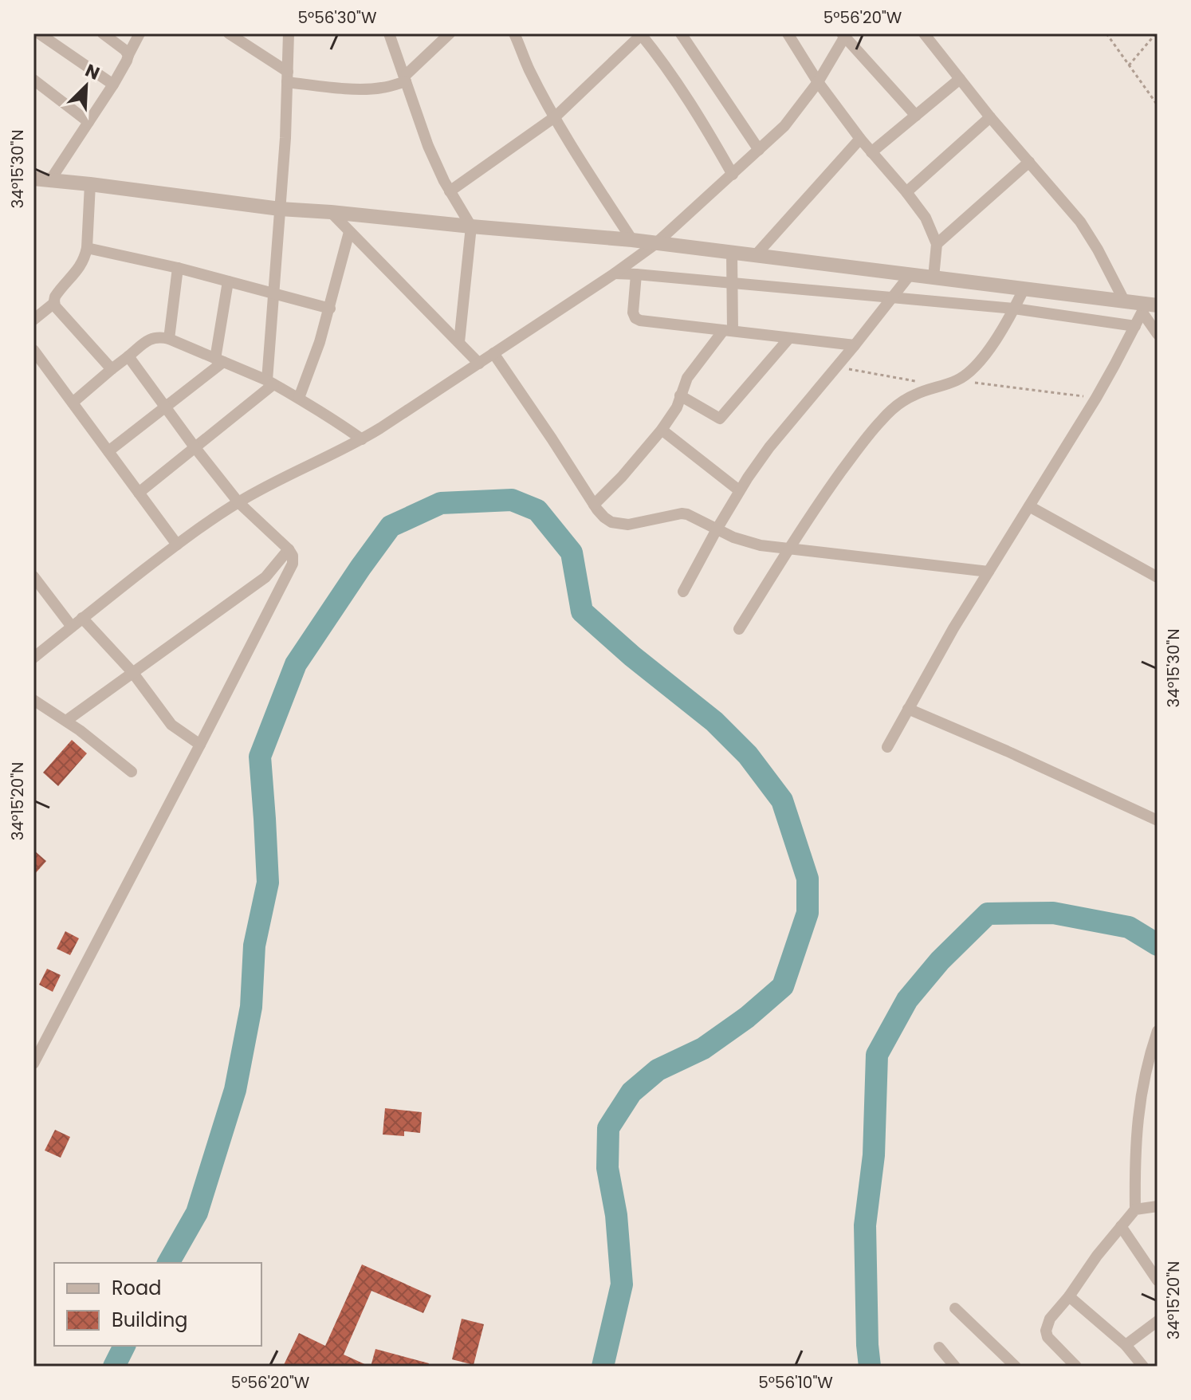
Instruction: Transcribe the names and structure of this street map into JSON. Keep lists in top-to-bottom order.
{
  "legend": ["Road", "Building"],
  "north": "top right",
  "coordinates": [
    "5°56'30\"W",
    "5°56'20\"W",
    "34°15'30\"N",
    "34°15'20\"N",
    "5°56'10\"W"
  ]
}
